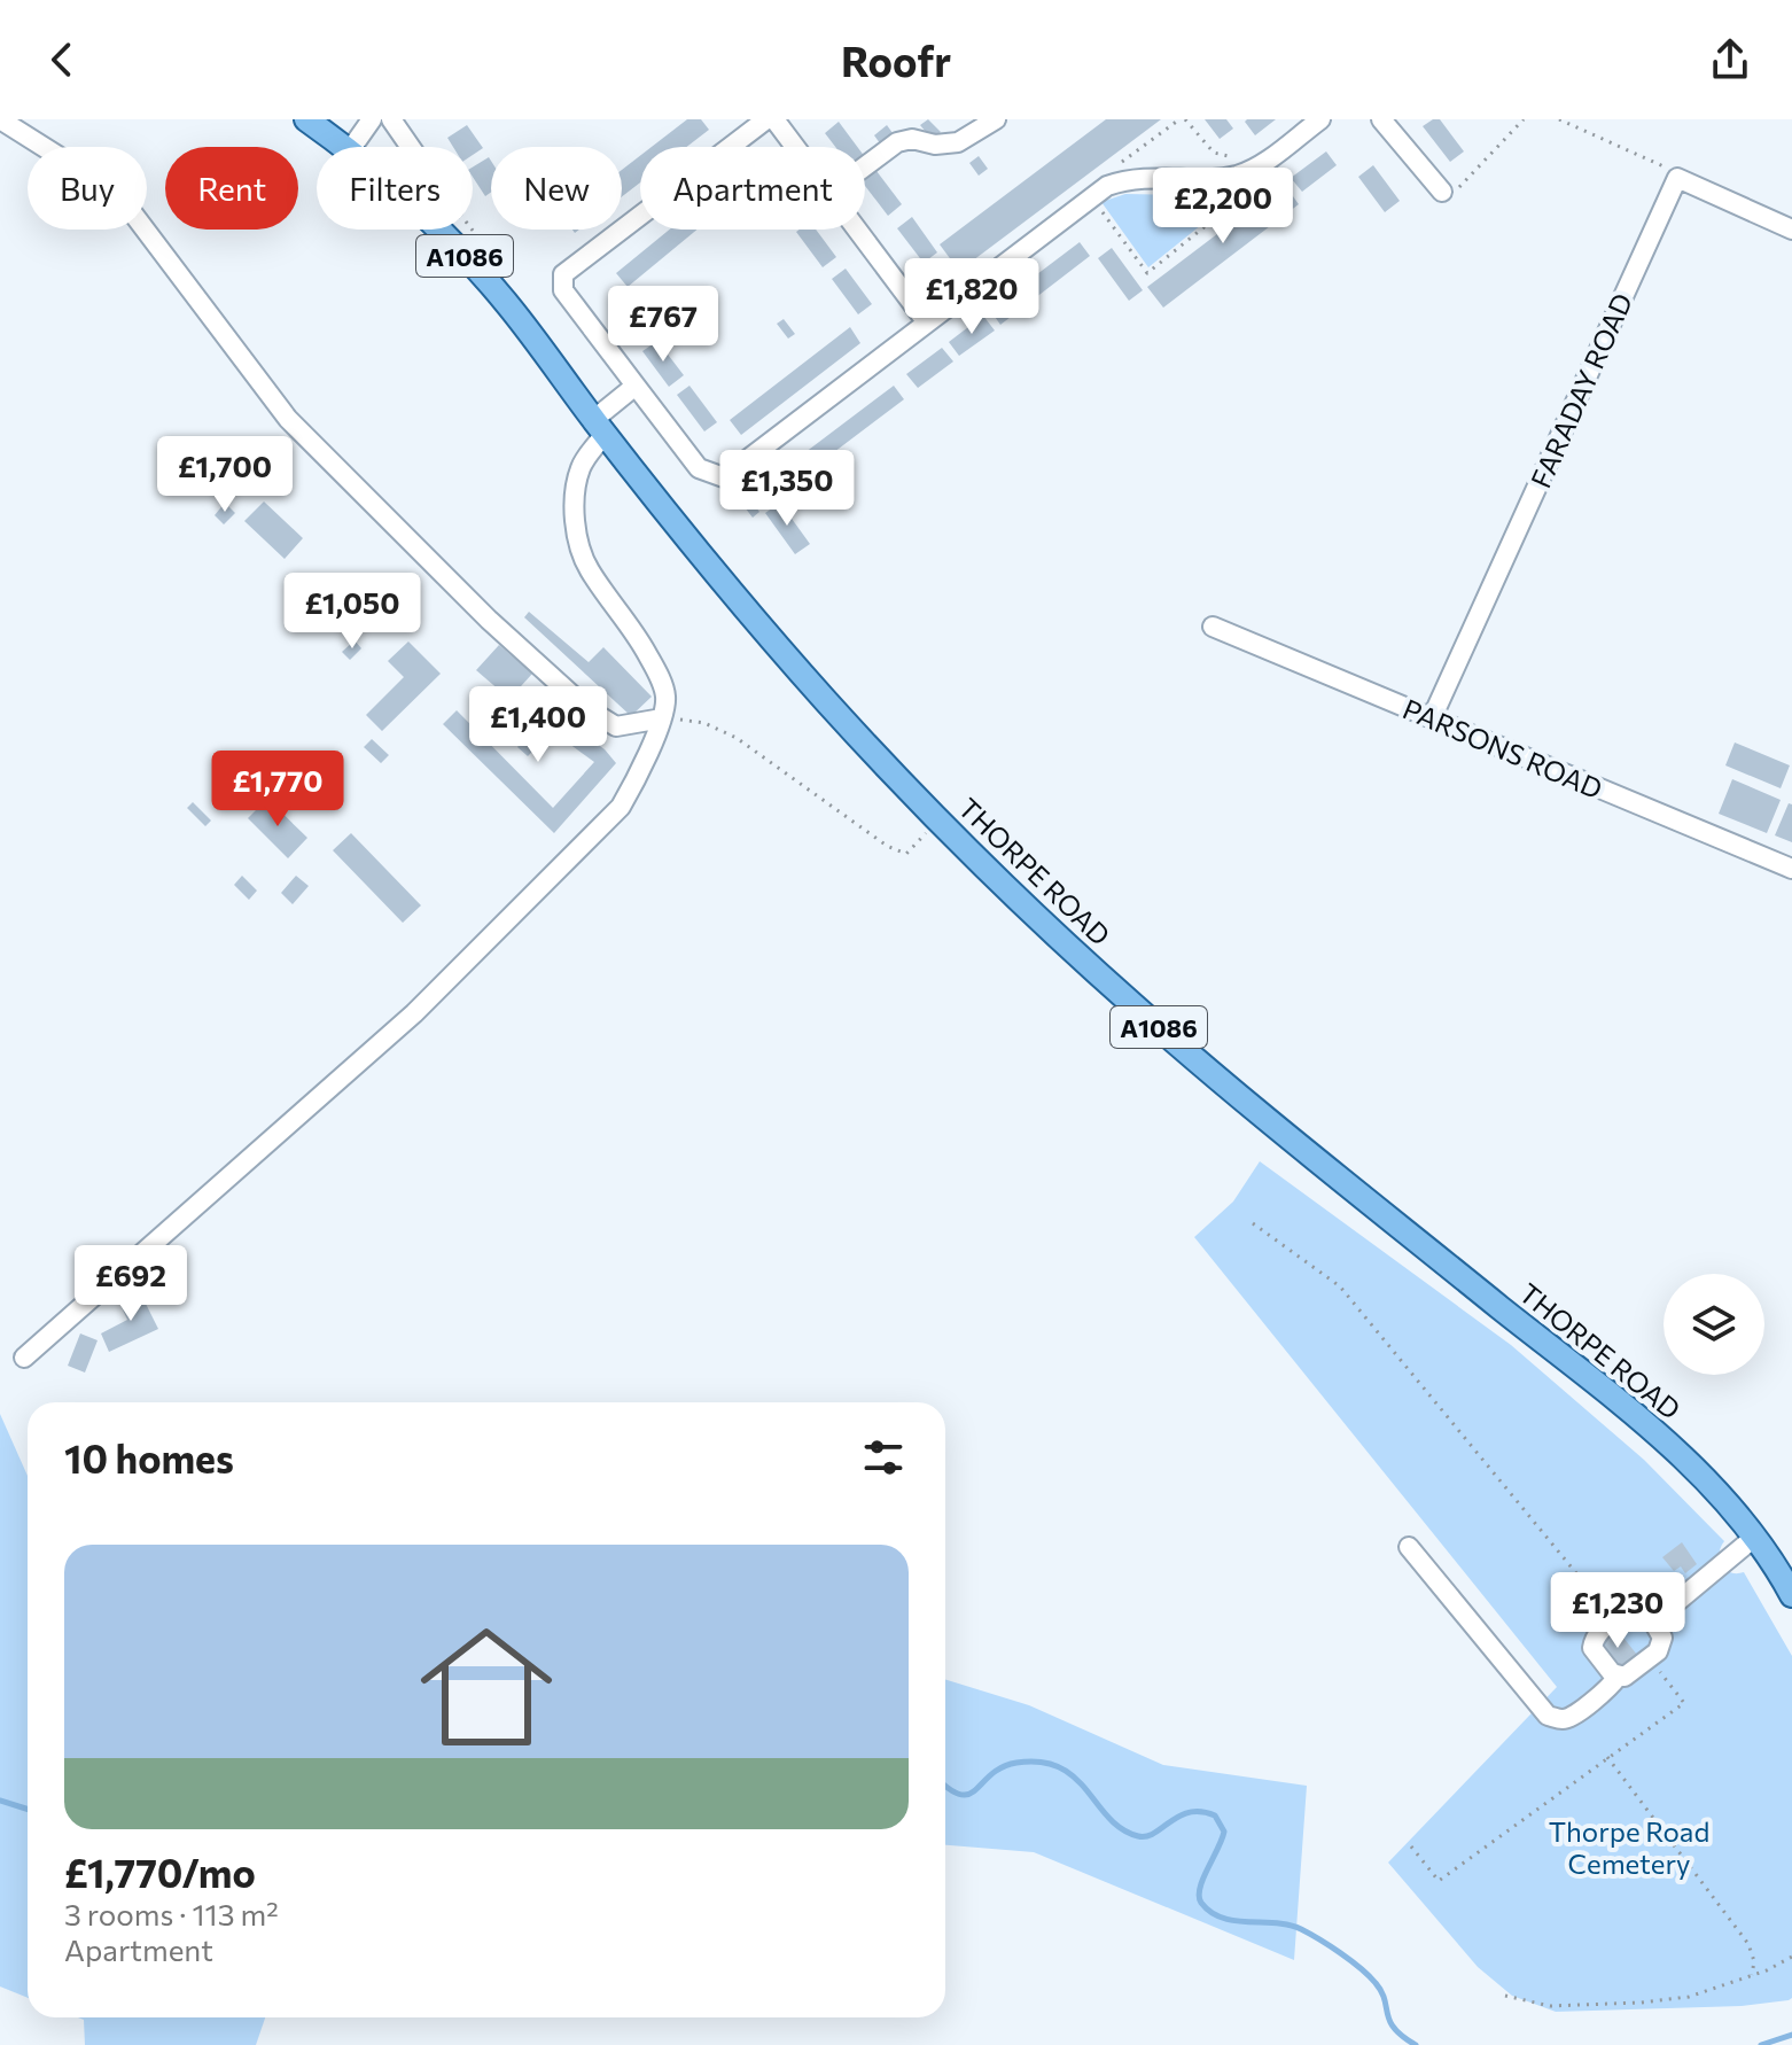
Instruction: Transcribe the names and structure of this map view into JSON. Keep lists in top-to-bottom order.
{
  "streets": {
    "main road": ["A1086", "THORPE ROAD"],
    "street": ["FARADAY ROAD", "PARSONS ROAD"]
  },
  "crossings": [
    ["FARADAY ROAD", "PARSONS ROAD"]
  ],
  "parks": ["Thorpe Road Cemetery"],
  "page": {
    "header": "Roofr",
    "chip": [
      "Buy",
      "Rent",
      "Filters",
      "New",
      "Apartment"
    ],
    "price": [
      "£2,200",
      "£1,820",
      "£767",
      "£1,700",
      "£1,350",
      "£1,050",
      "£1,400",
      "£1,770",
      "£692",
      "£1,230"
    ],
    "heading": "10 homes",
    "list": [
      {
        "name": "£1,770/mo",
        "note": "3 rooms · 113 m² · Apartment"
      }
    ]
  }
}
